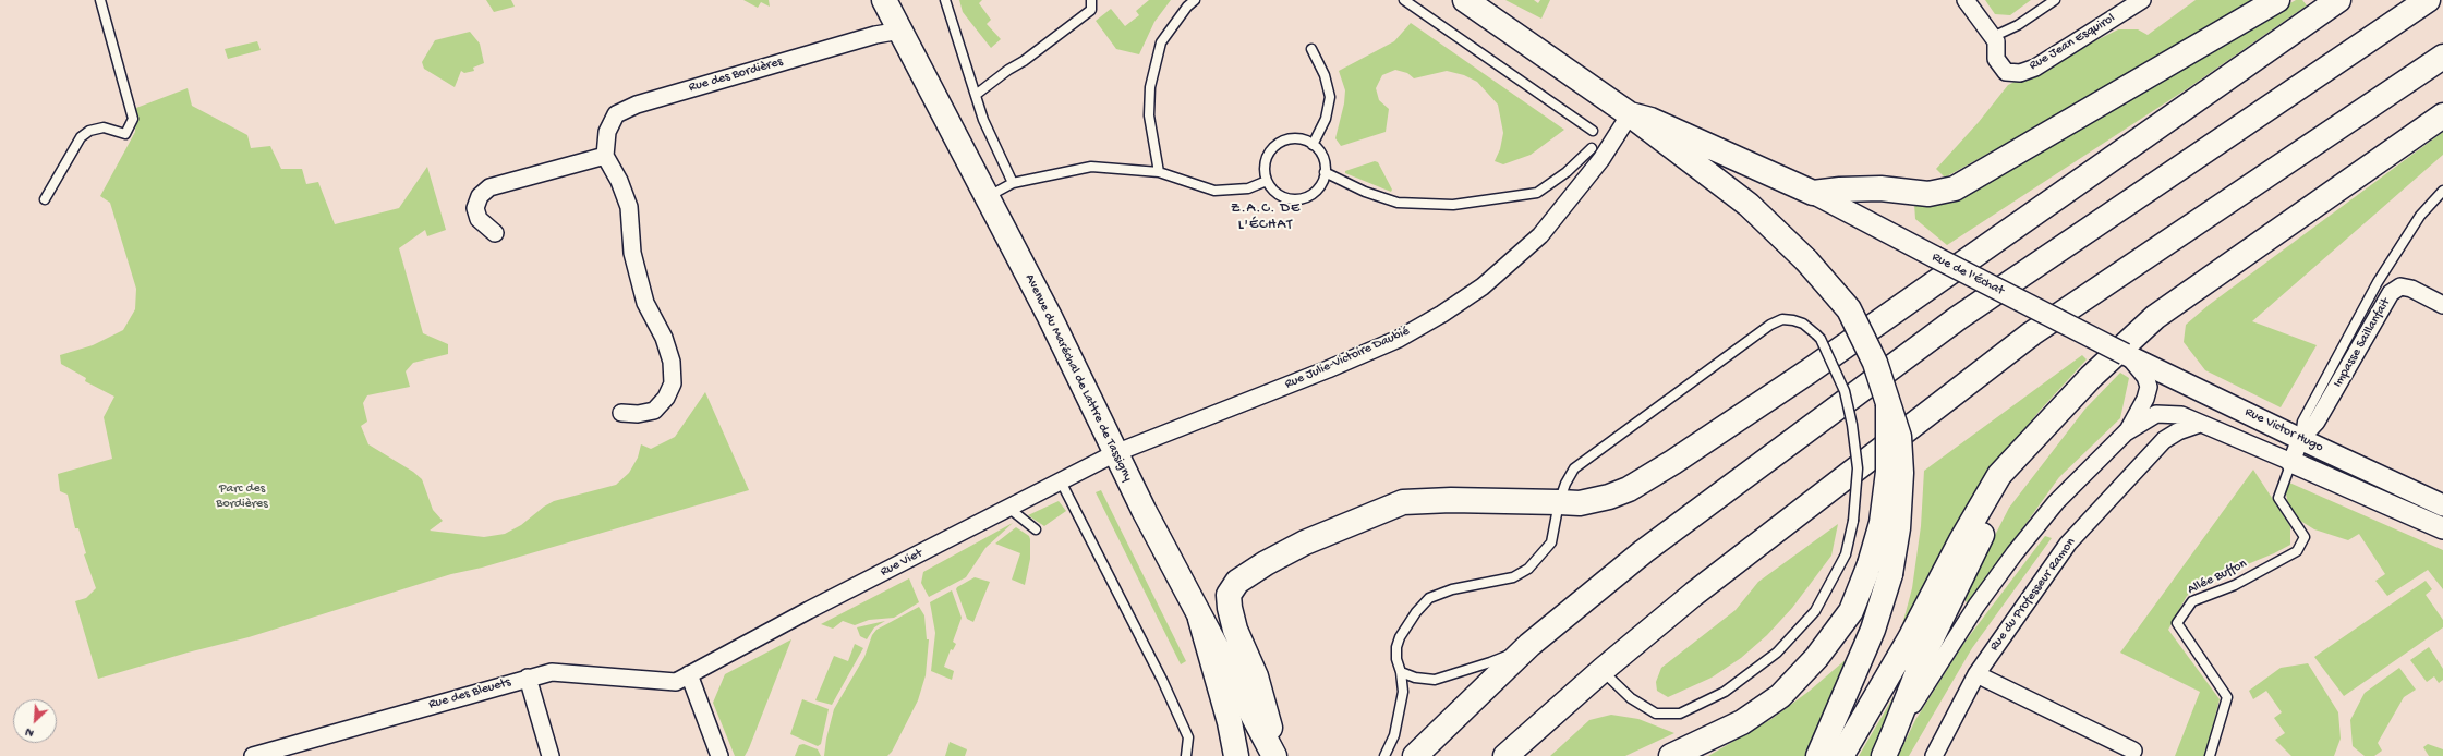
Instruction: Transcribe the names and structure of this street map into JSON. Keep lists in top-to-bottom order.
{
  "streets": {
    "main road": ["Avenue du Maréchal de Lattre de Tassigny"],
    "street": [
      "Rue Jean Esquirol",
      "Rue des Bordières",
      "Rue de l'Échat",
      "Impasse Saillanfait",
      "Rue Julie-Victoire Daubié",
      "Rue Victor Hugo",
      "Rue Viet",
      "Rue du Professeur Ramon",
      "Rue des Bleuets"
    ],
    "lane": ["Allée Buffon"]
  },
  "crossings": [
    ["Rue des Bordières", "Avenue du Maréchal de Lattre de Tassigny"],
    ["Rue de l'Échat", "Rue Victor Hugo"],
    ["Impasse Saillanfait", "Rue Victor Hugo"],
    ["Impasse Saillanfait", "Allée Buffon"],
    ["Rue Julie-Victoire Daubié", "Avenue du Maréchal de Lattre de Tassigny"],
    ["Rue Julie-Victoire Daubié", "Rue Viet"],
    ["Avenue du Maréchal de Lattre de Tassigny", "Rue Viet"],
    ["Rue Victor Hugo", "Allée Buffon"],
    ["Rue Viet", "Rue des Bleuets"]
  ],
  "districts": ["Z.A.C. DE L'ÉCHAT"],
  "parks": ["Parc des Bordières"],
  "north": "bottom left"
}
